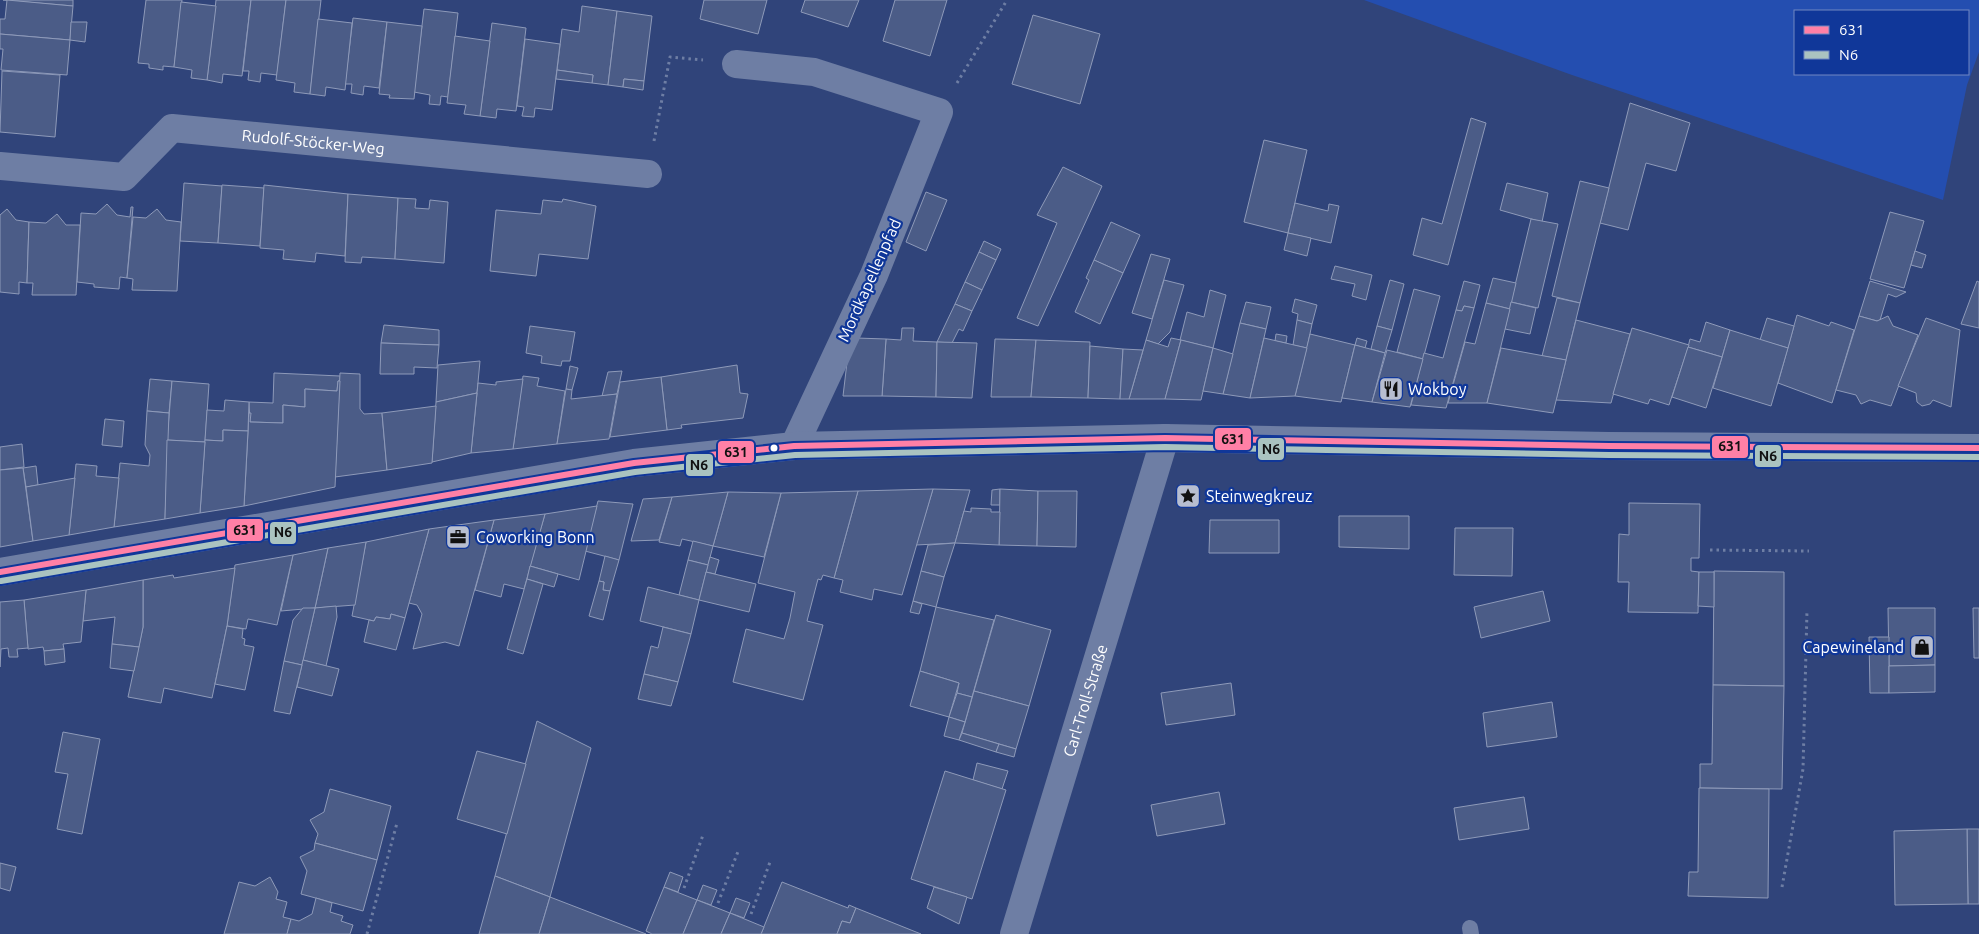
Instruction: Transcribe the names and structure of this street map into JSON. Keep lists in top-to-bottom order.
{
  "streets": {
    "street": ["Rudolf-Stöcker-Weg", "Mordkapellenpfad", "Carl-Troll-Straße"]
  },
  "places": {
    "restaurant": ["Wokboy"],
    "place": ["Steinwegkreuz"],
    "office": ["Coworking Bonn"],
    "shop": ["Capewineland"]
  },
  "lines": ["transit line 631", "transit line N6"],
  "legend": ["631", "N6"]
}
